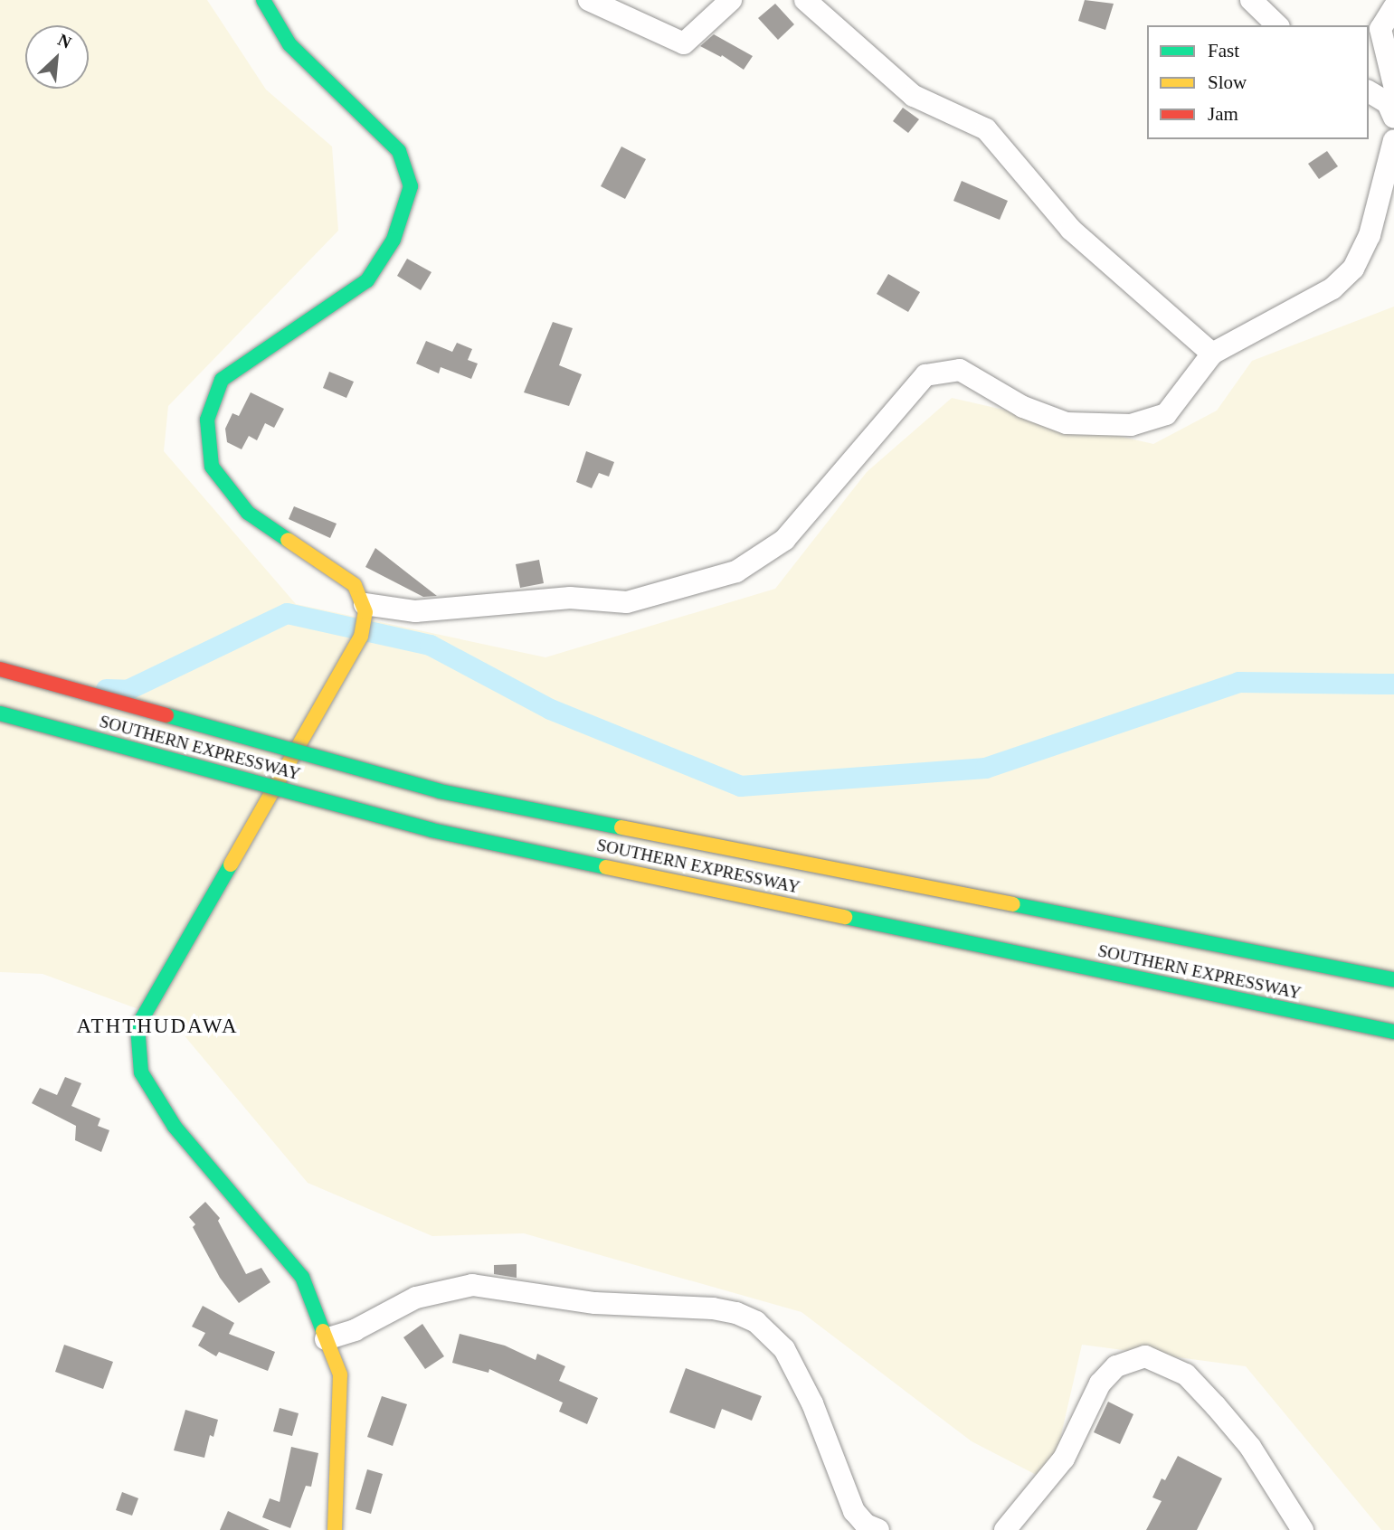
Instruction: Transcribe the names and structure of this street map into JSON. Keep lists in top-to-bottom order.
{
  "streets": {
    "main road": ["SOUTHERN EXPRESSWAY"]
  },
  "districts": ["ATHTHUDAWA"],
  "legend": ["Fast", "Slow", "Jam"],
  "north": "top right"
}
